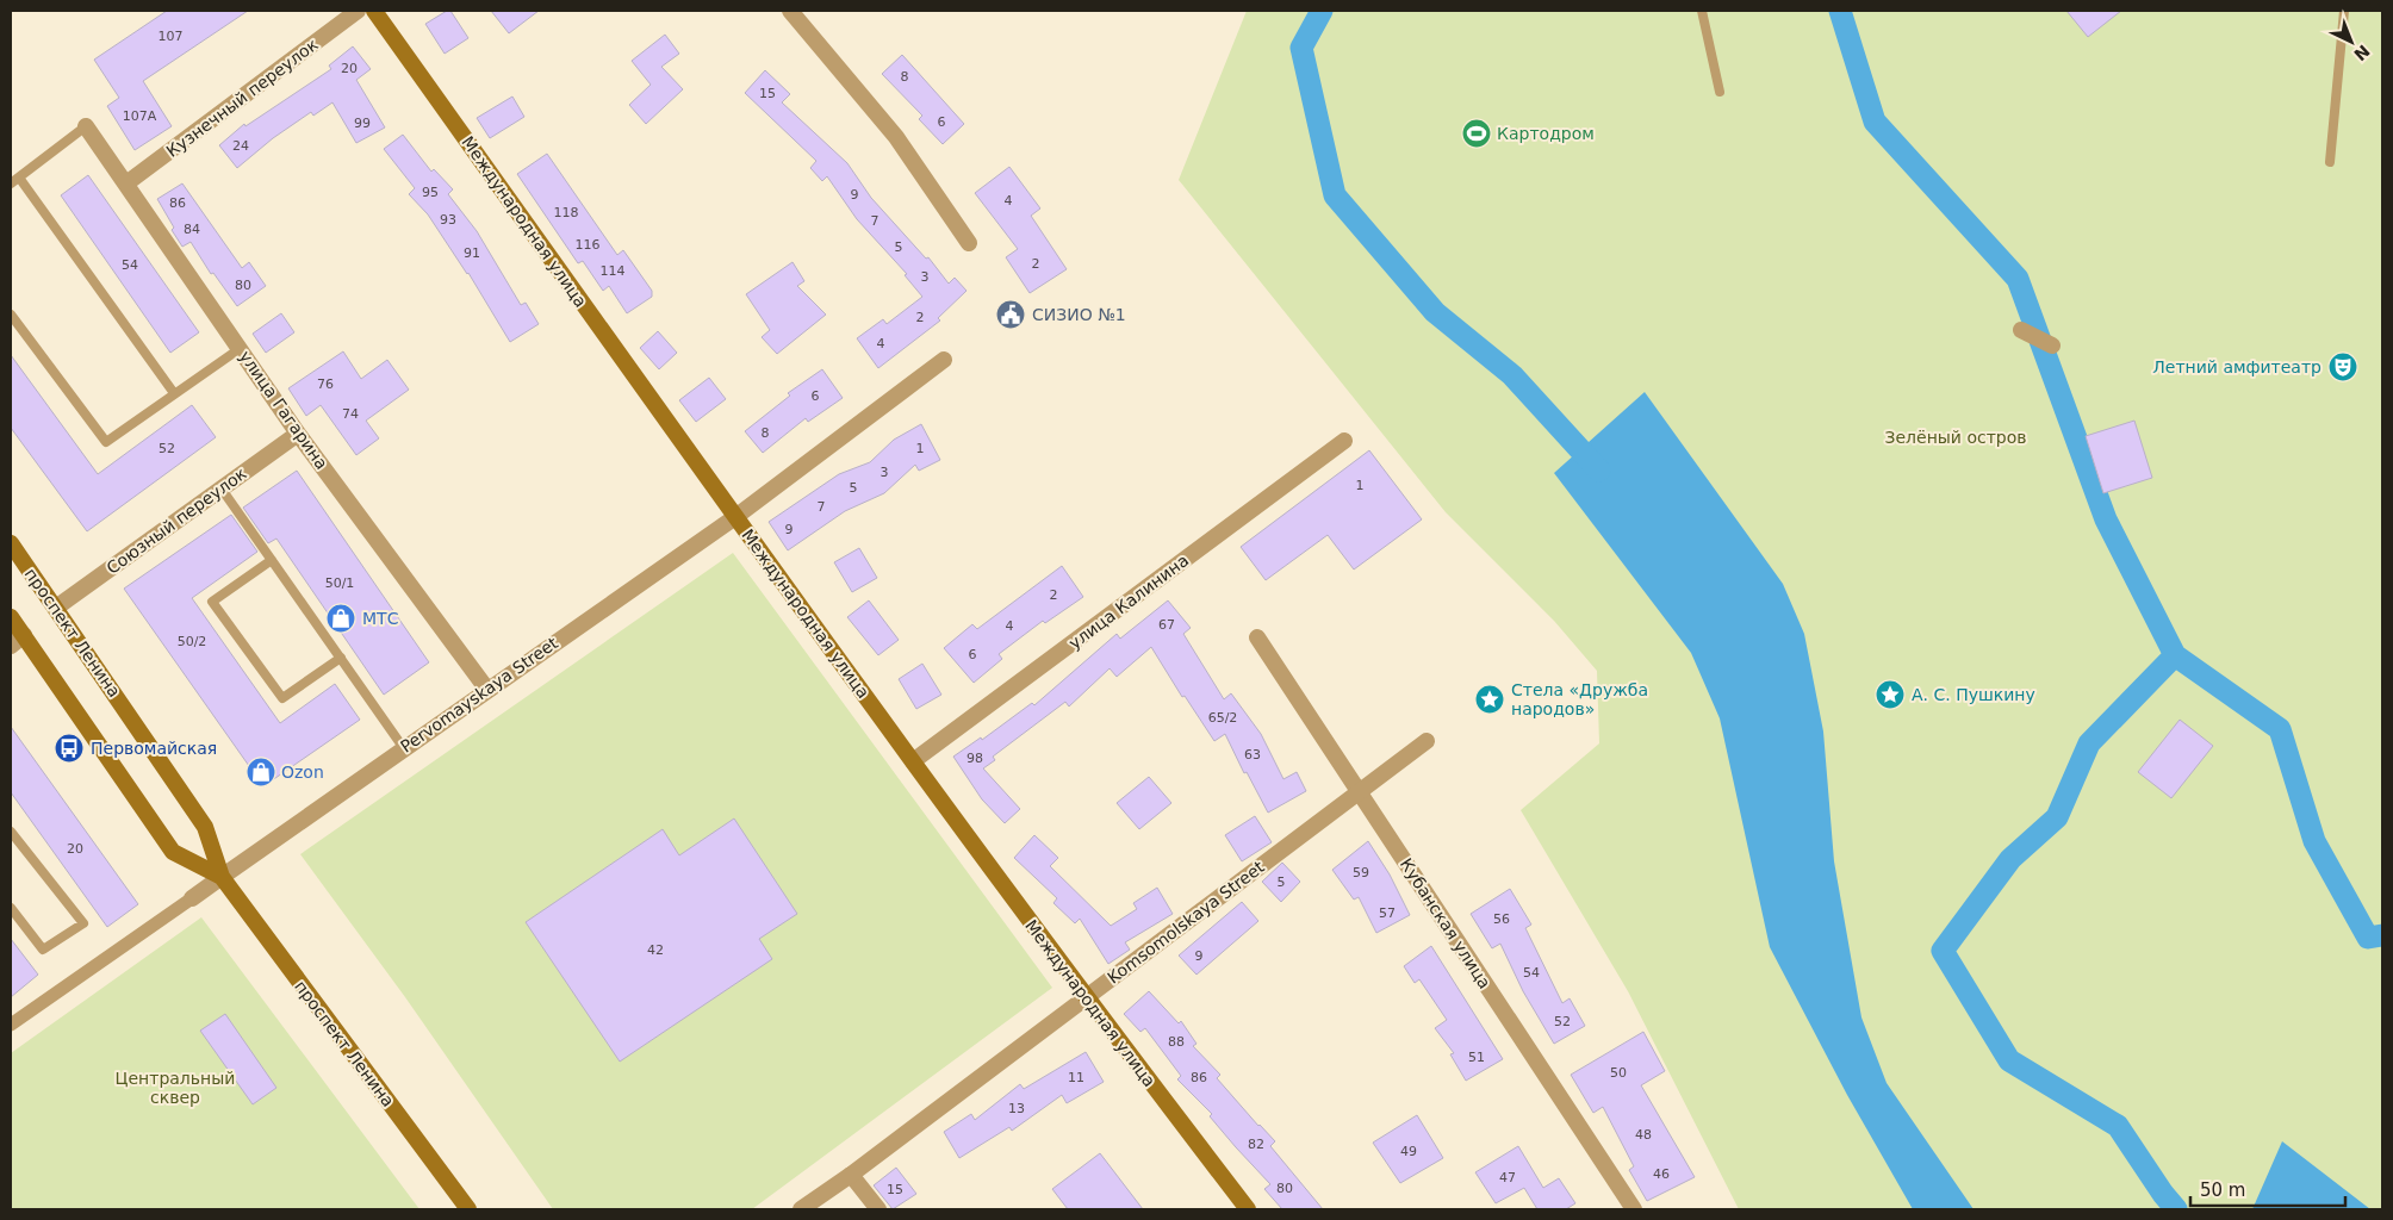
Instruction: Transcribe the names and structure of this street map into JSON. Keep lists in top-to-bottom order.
{
  "streets": {
    "main road": ["Международная улица", "проспект Ленина"],
    "street": [
      "Кузнечный переулок",
      "улица Гагарина",
      "Союзный переулок",
      "улица Калинина",
      "Pervomayskaya Street",
      "Komsomolskaya Street",
      "Кубанская улица"
    ]
  },
  "crossings": [
    ["Кузнечный переулок", "улица Гагарина"],
    ["Международная улица", "улица Калинина"],
    ["Международная улица", "Pervomayskaya Street"],
    ["Международная улица", "Komsomolskaya Street"],
    ["улица Гагарина", "Союзный переулок"],
    ["улица Гагарина", "Pervomayskaya Street"],
    ["Союзный переулок", "проспект Ленина"],
    ["проспект Ленина", "Pervomayskaya Street"],
    ["Komsomolskaya Street", "Кубанская улица"]
  ],
  "parks": ["Зелёный остров", "Центральный сквер"],
  "places": {
    "sports": ["Картодром"],
    "public building": ["СИЗИО №1"],
    "theatre": ["Летний амфитеатр"],
    "shop": ["МТС", "Ozon"],
    "place": ["А. С. Пушкину", "Стела «Дружба народов»"],
    "bus stop": ["Первомайская"]
  },
  "house_numbers": [
    "107",
    "20",
    "8",
    "15",
    "107А",
    "6",
    "99",
    "24",
    "95",
    "9",
    "4",
    "86",
    "118",
    "93",
    "7",
    "84",
    "116",
    "5",
    "91",
    "2",
    "54",
    "114",
    "3",
    "80",
    "2",
    "4",
    "76",
    "6",
    "74",
    "8",
    "52",
    "1",
    "3",
    "1",
    "5",
    "7",
    "9",
    "50/1",
    "2",
    "67",
    "4",
    "50/2",
    "6",
    "65/2",
    "63",
    "98",
    "20",
    "59",
    "5",
    "57",
    "56",
    "42",
    "9",
    "54",
    "52",
    "88",
    "51",
    "50",
    "11",
    "86",
    "13",
    "48",
    "82",
    "49",
    "46",
    "47",
    "80",
    "15"
  ],
  "scale_bar": "50 m",
  "north": "bottom right"
}
